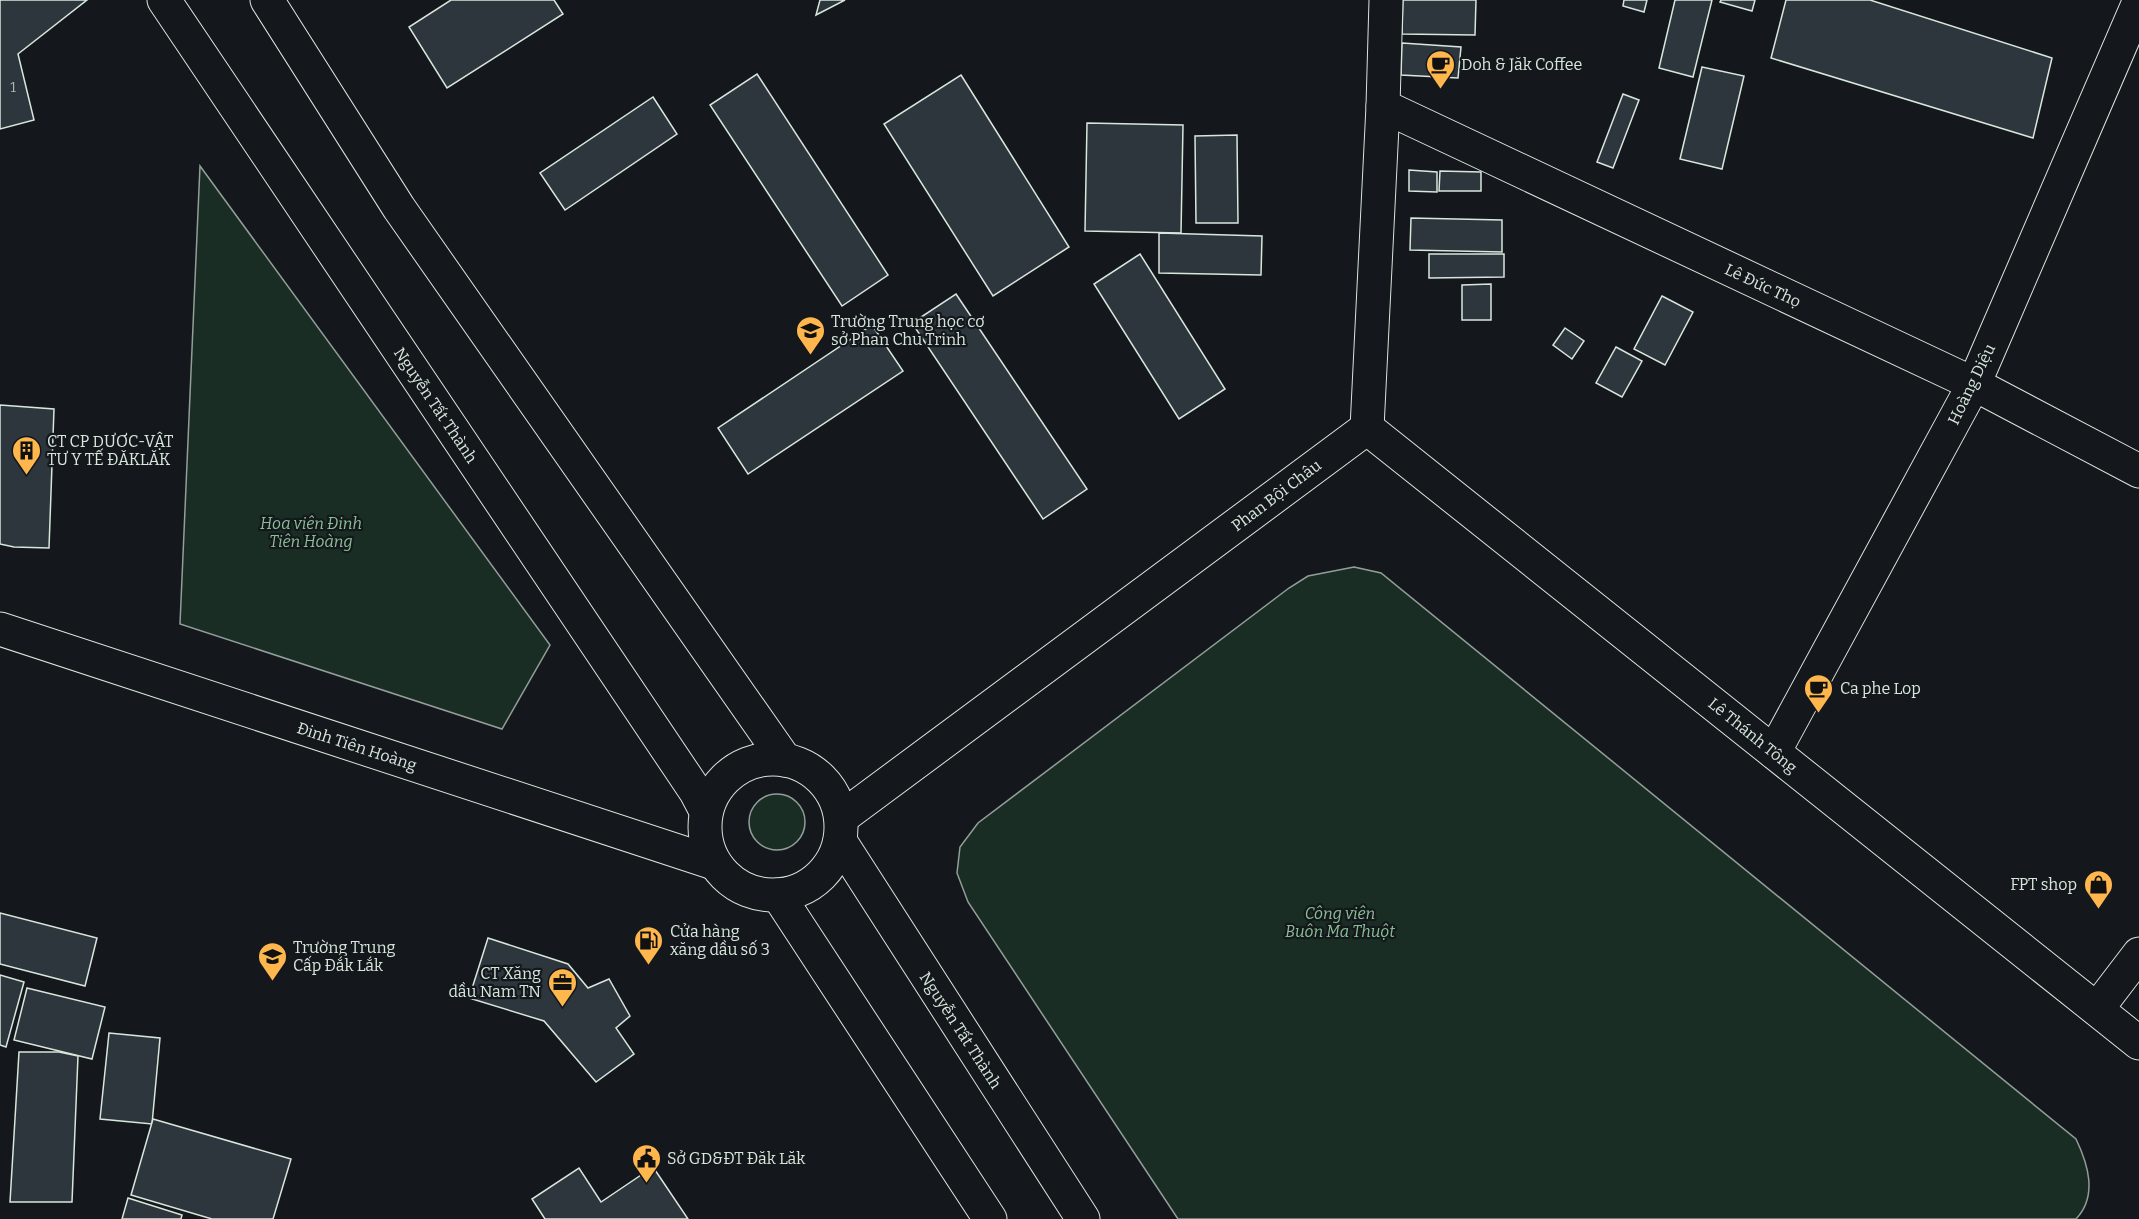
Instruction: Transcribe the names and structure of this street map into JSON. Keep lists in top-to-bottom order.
{
  "streets": {
    "main road": [
      "Lê Đức Thọ",
      "Hoàng Diệu",
      "Nguyễn Tất Thành",
      "Phan Bội Châu",
      "Lê Thánh Tông",
      "Đinh Tiên Hoàng"
    ]
  },
  "crossings": [
    ["Lê Đức Thọ", "Hoàng Diệu"],
    ["Hoàng Diệu", "Lê Thánh Tông"],
    ["Nguyễn Tất Thành", "Phan Bội Châu"],
    ["Nguyễn Tất Thành", "Đinh Tiên Hoàng"],
    ["Phan Bội Châu", "Lê Thánh Tông"],
    ["Phan Bội Châu", "Đinh Tiên Hoàng"]
  ],
  "parks": ["Hoa viên Đinh Tiên Hoàng", "Công viên Buôn Ma Thuột"],
  "places": {
    "cafe": ["Doh & Jăk Coffee", "Ca phe Lop"],
    "school or university": ["Trường Trung học cơ sở Phan Chu Trinh", "Trường Trung Cấp Đắk Lắk"],
    "building": ["CT CP DƯỢC-VẬT TƯ Y TẾ ĐĂKLĂK"],
    "shop": ["FPT shop"],
    "fuel station": ["Cửa hàng xăng dầu số 3"],
    "office": ["CT Xăng dầu Nam TN"],
    "public building": ["Sở GD&ĐT Đăk Lăk"]
  },
  "house_numbers": ["1"]
}
